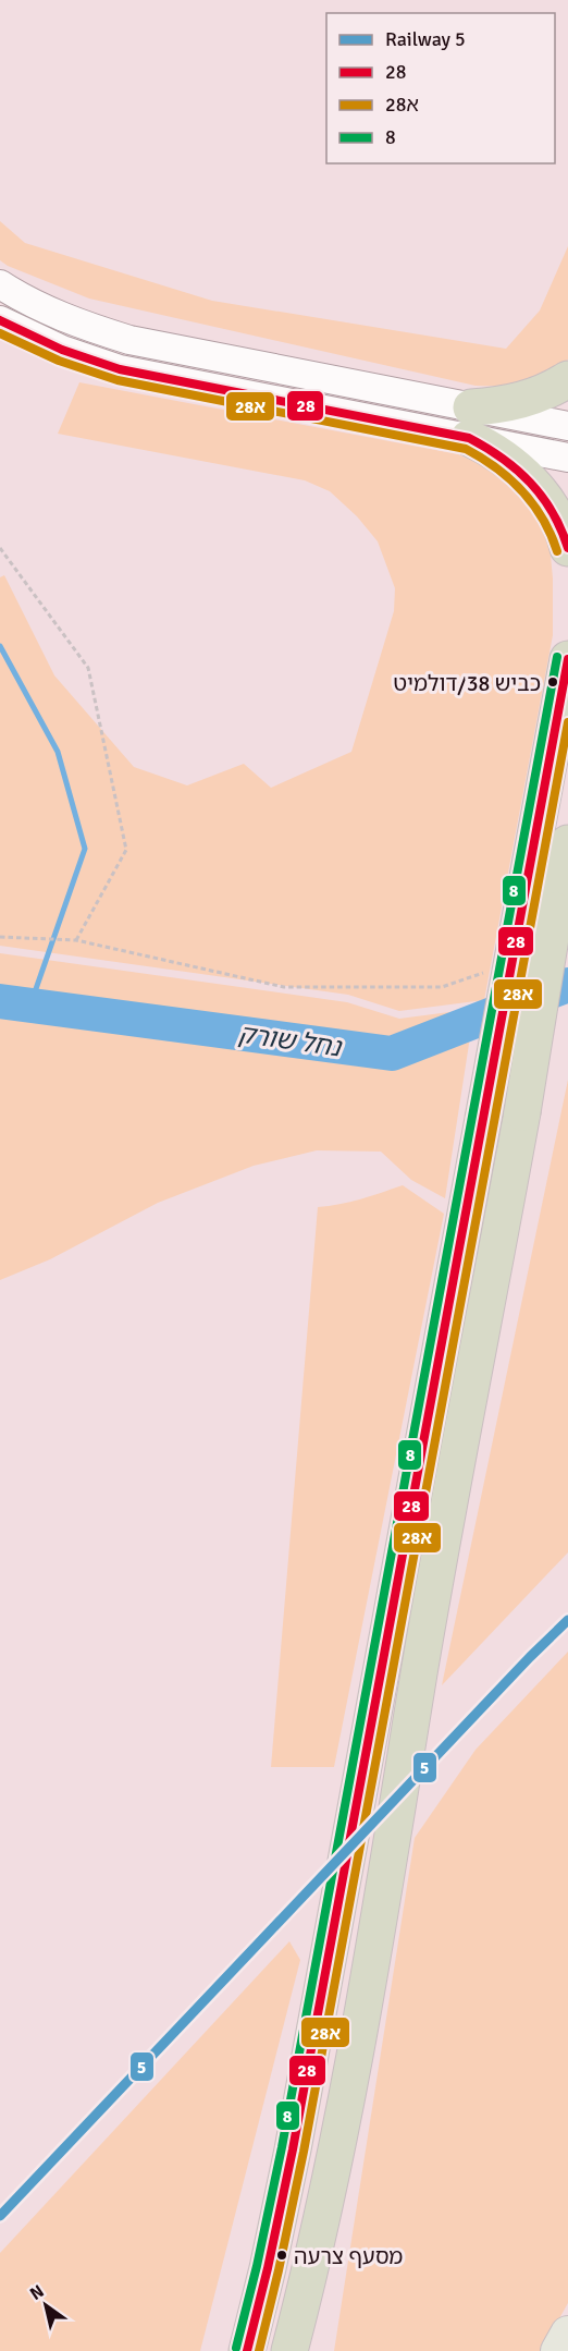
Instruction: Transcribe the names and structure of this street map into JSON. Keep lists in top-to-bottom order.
{
  "water": ["נחל שורק"],
  "places": ["כביש 38/דולמיט", "מסעף צרעה"],
  "lines": [
    "transit line 28",
    "transit line 28א",
    "transit line 8",
    "rail line 5"
  ],
  "legend": [
    "Railway 5",
    "28",
    "28א",
    "8"
  ],
  "north": "top left"
}
